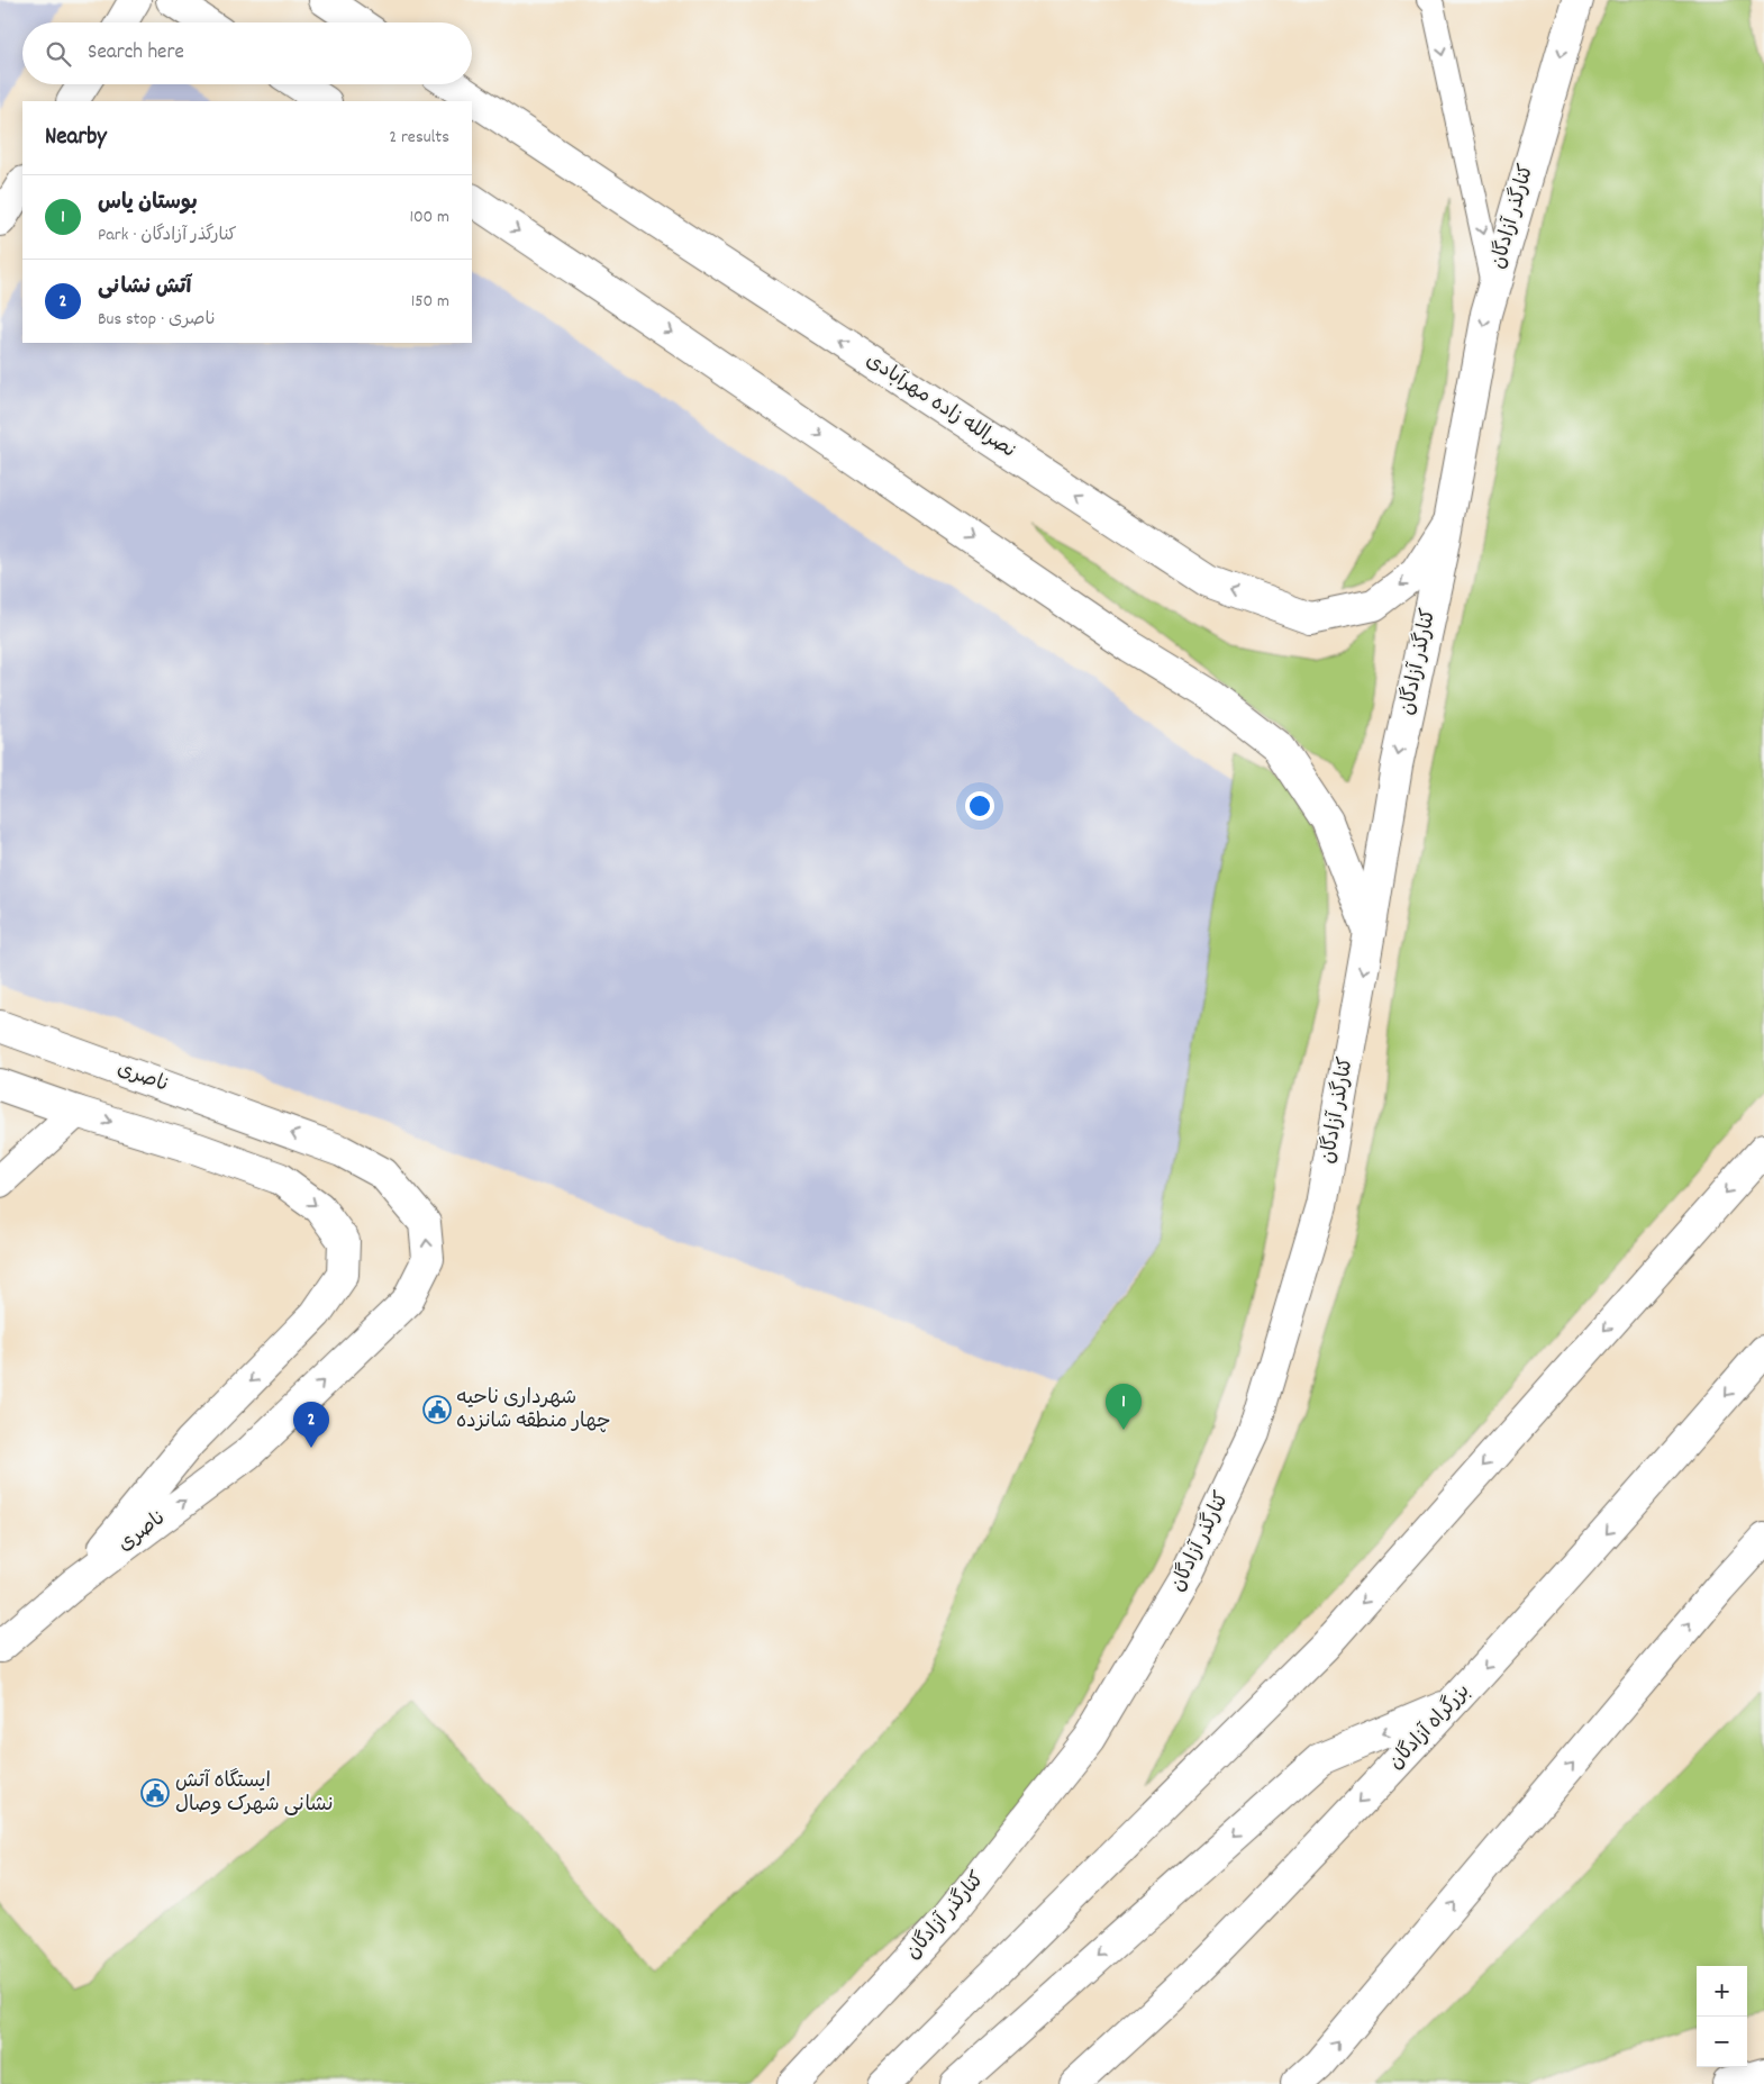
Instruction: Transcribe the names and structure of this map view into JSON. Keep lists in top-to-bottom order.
{
  "streets": {
    "main road": [
      "کنارگذر آزادگان",
      "نصرالله زاده مهرآبادی",
      "ناصری",
      "بزرگراه آزادگان"
    ]
  },
  "crossings": [
    ["کنارگذر آزادگان", "نصرالله زاده مهرآبادی"]
  ],
  "places": {
    "public building": ["شهرداری ناحیه چهار منطقه شانزده", "ایستگاه آتش نشانی شهرک وصال"]
  },
  "page": {
    "search": "Search here",
    "heading": ["Nearby", "2 results"],
    "list": [
      {
        "mark": "1",
        "name": "بوستان یاس",
        "note": "Park · کنارگذر آزادگان",
        "value": "100 m"
      },
      {
        "mark": "2",
        "name": "آتش نشانی",
        "note": "Bus stop · ناصری",
        "value": "150 m"
      }
    ],
    "pins": ["1", "2"],
    "map_buttons": ["+", "−"]
  }
}
